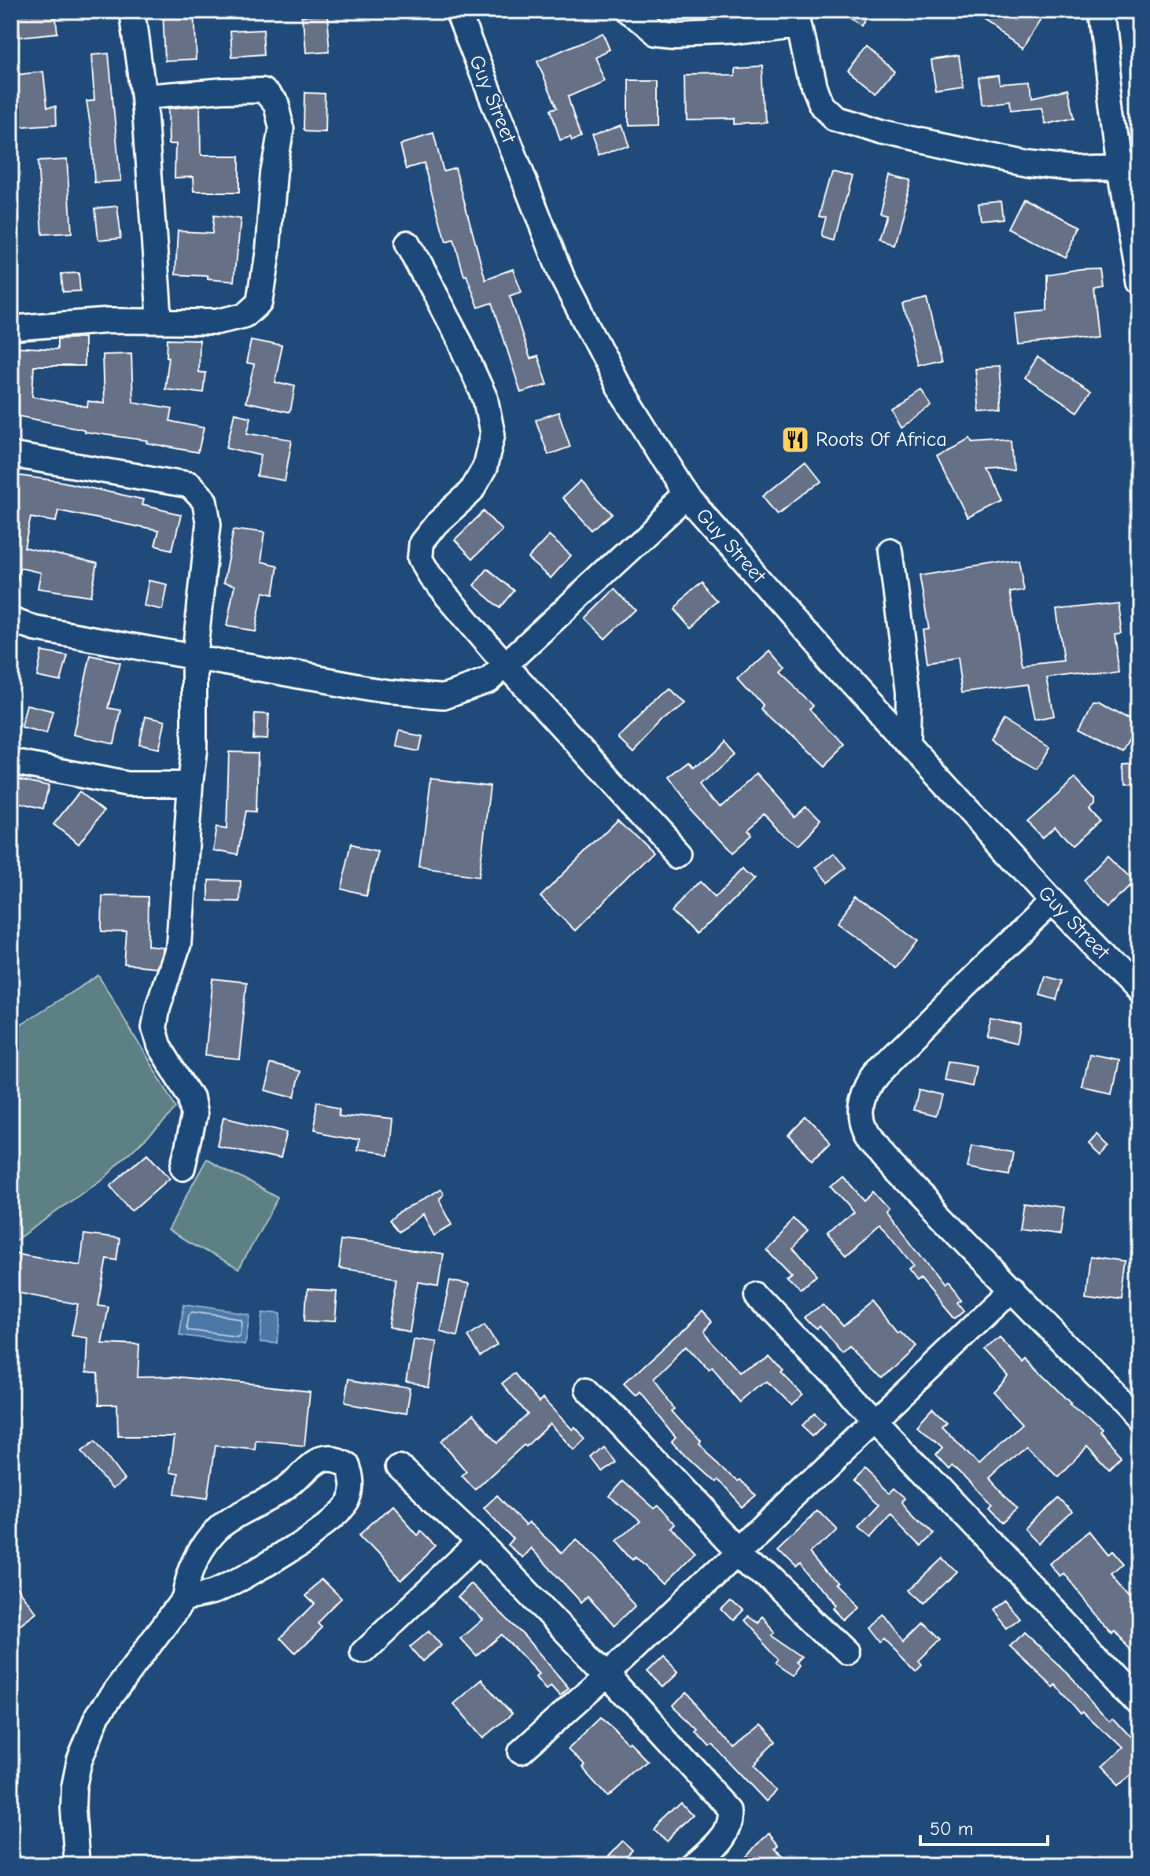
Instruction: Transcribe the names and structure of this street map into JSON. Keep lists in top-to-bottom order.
{
  "streets": {
    "street": ["Guy Street"]
  },
  "places": {
    "restaurant": ["Roots Of Africa"]
  },
  "scale_bar": "50 m"
}
